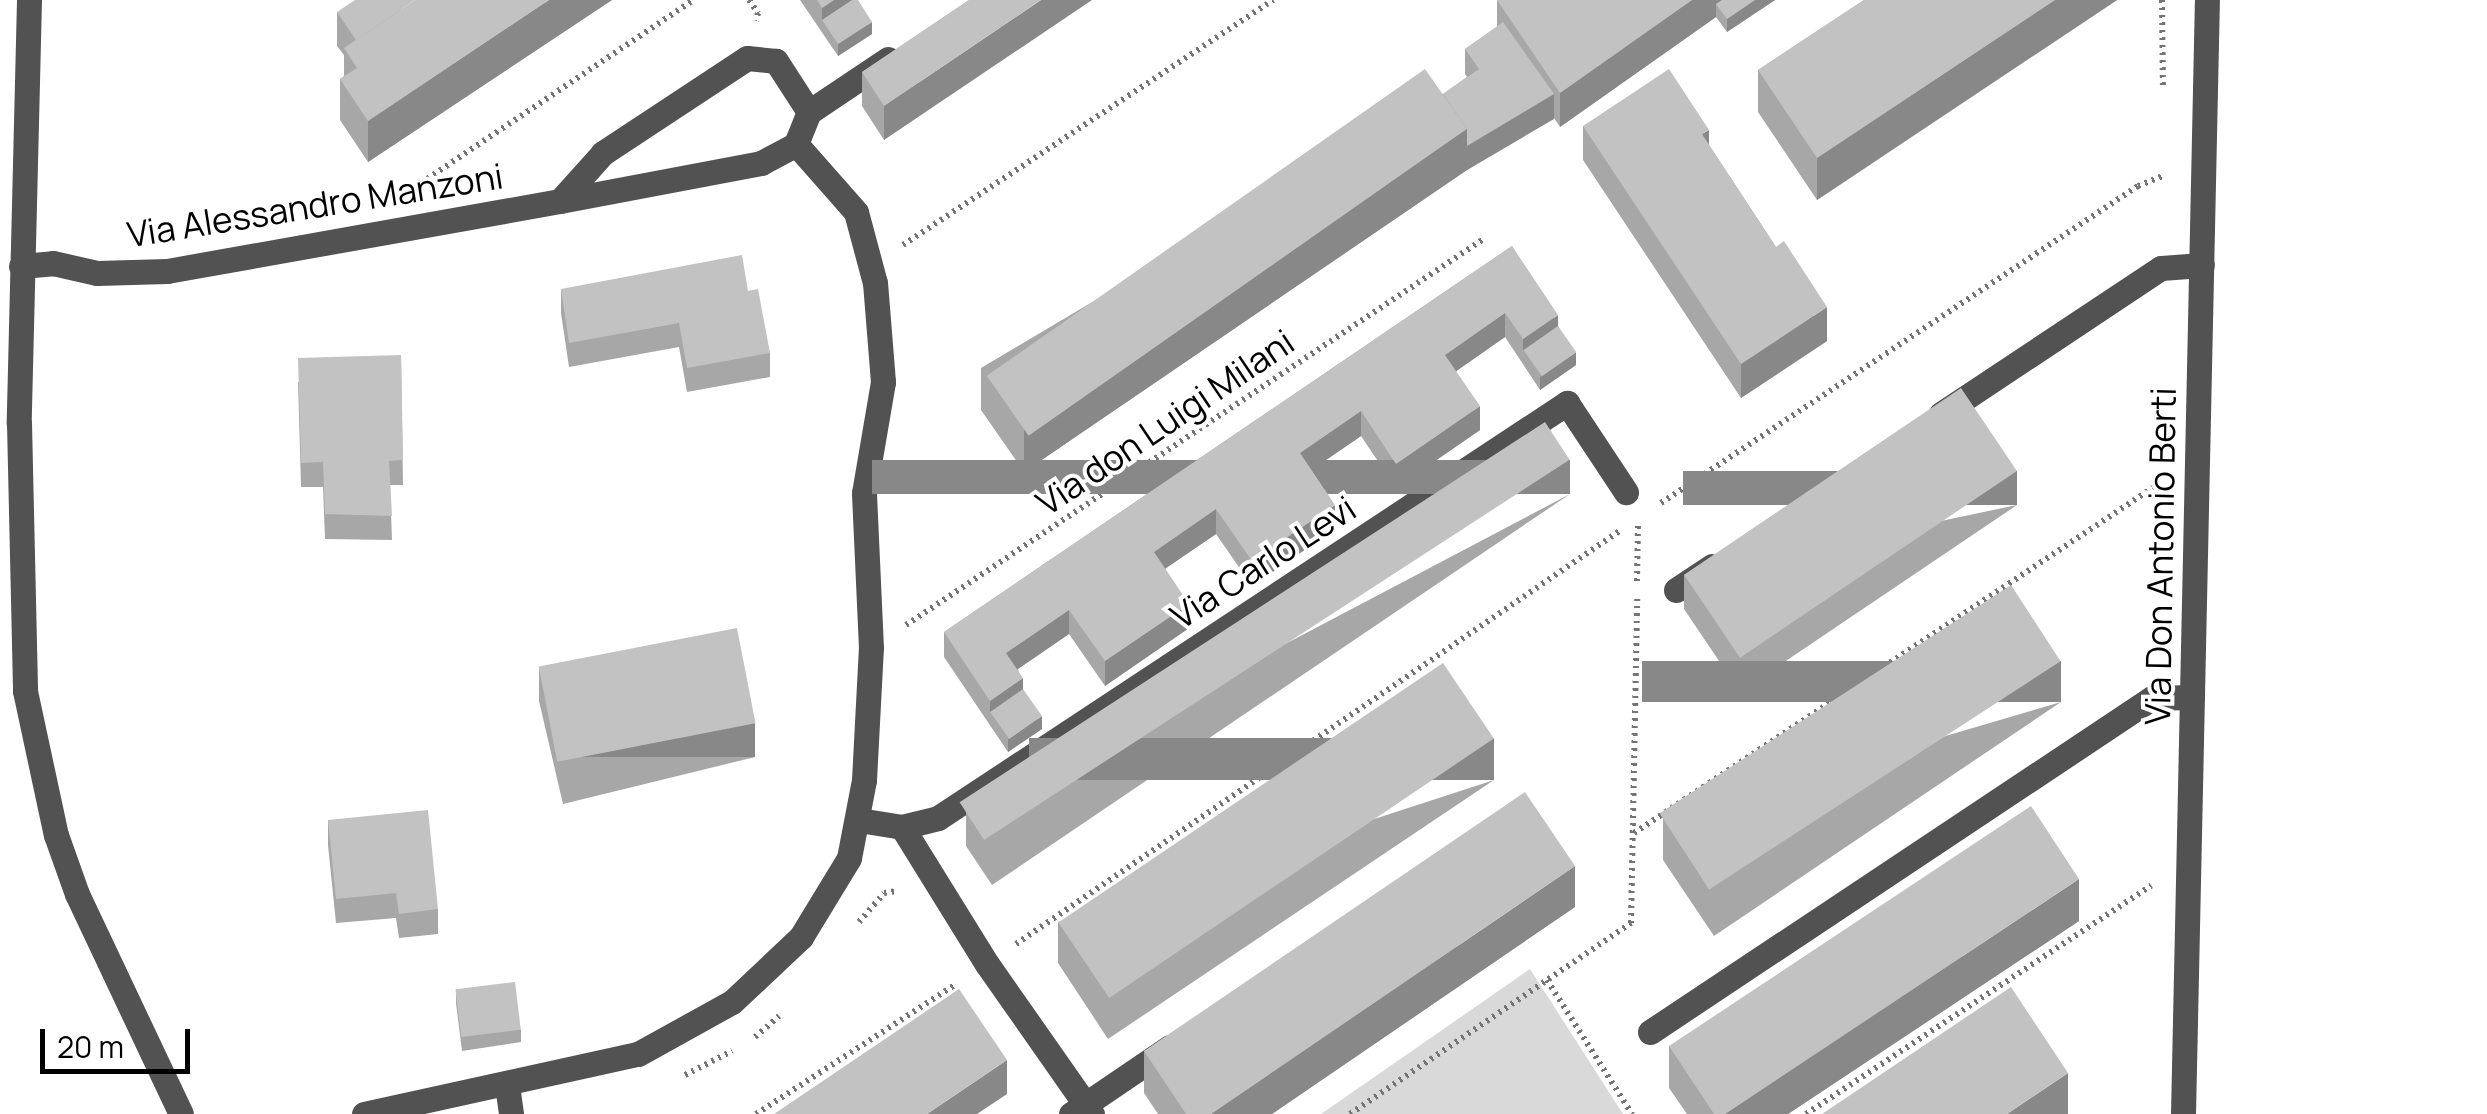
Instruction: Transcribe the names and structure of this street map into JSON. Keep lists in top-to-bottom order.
{
  "streets": {
    "street": ["Via Alessandro Manzoni", "Via Don Antonio Berti", "Via Carlo Levi"],
    "path": ["Via don Luigi Milani"]
  },
  "scale_bar": "20 m"
}
